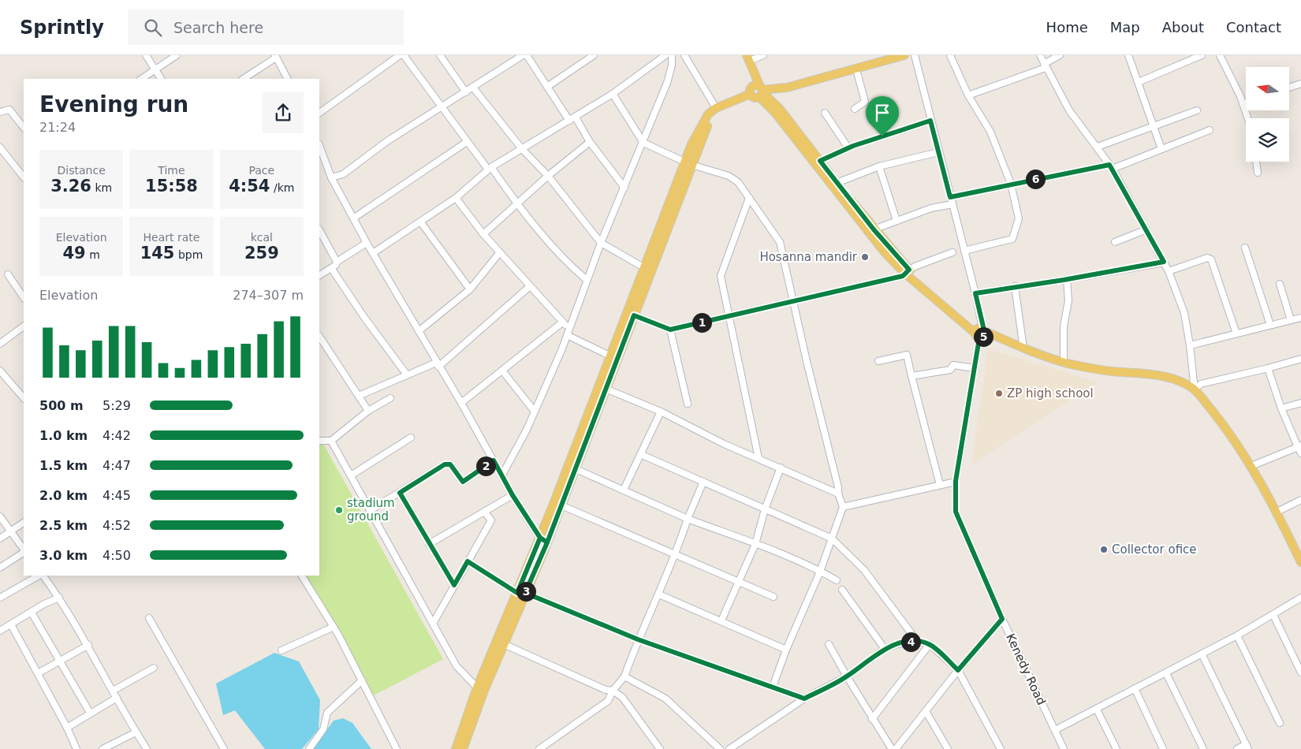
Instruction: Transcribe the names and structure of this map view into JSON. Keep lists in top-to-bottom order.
{
  "streets": {
    "street": ["Kenedy Road"]
  },
  "places": [
    "Hosanna mandir",
    "ZP high school",
    "stadium ground",
    "Collector ofice"
  ],
  "north": "left",
  "page": {
    "header": "Sprintly",
    "search": "Search here",
    "nav": [
      "Home",
      "Map",
      "About",
      "Contact"
    ],
    "heading": ["Evening run", "21:24"],
    "stats": [
      ["Distance", "3.26 km"],
      ["Time", "15:58"],
      ["Pace", "4:54 /km"],
      ["Elevation", "49 m"],
      ["Heart rate", "145 bpm"],
      ["kcal", "259"]
    ],
    "pins": [
      "6",
      "1",
      "5",
      "2",
      "3",
      "4"
    ],
    "chart": ["Elevation", "274–307 m"],
    "list": [
      {
        "name": "500 m",
        "note": "5:29"
      },
      {
        "name": "1.0 km",
        "note": "4:42"
      },
      {
        "name": "1.5 km",
        "note": "4:47"
      },
      {
        "name": "2.0 km",
        "note": "4:45"
      },
      {
        "name": "2.5 km",
        "note": "4:52"
      },
      {
        "name": "3.0 km",
        "note": "4:50"
      }
    ]
  }
}
